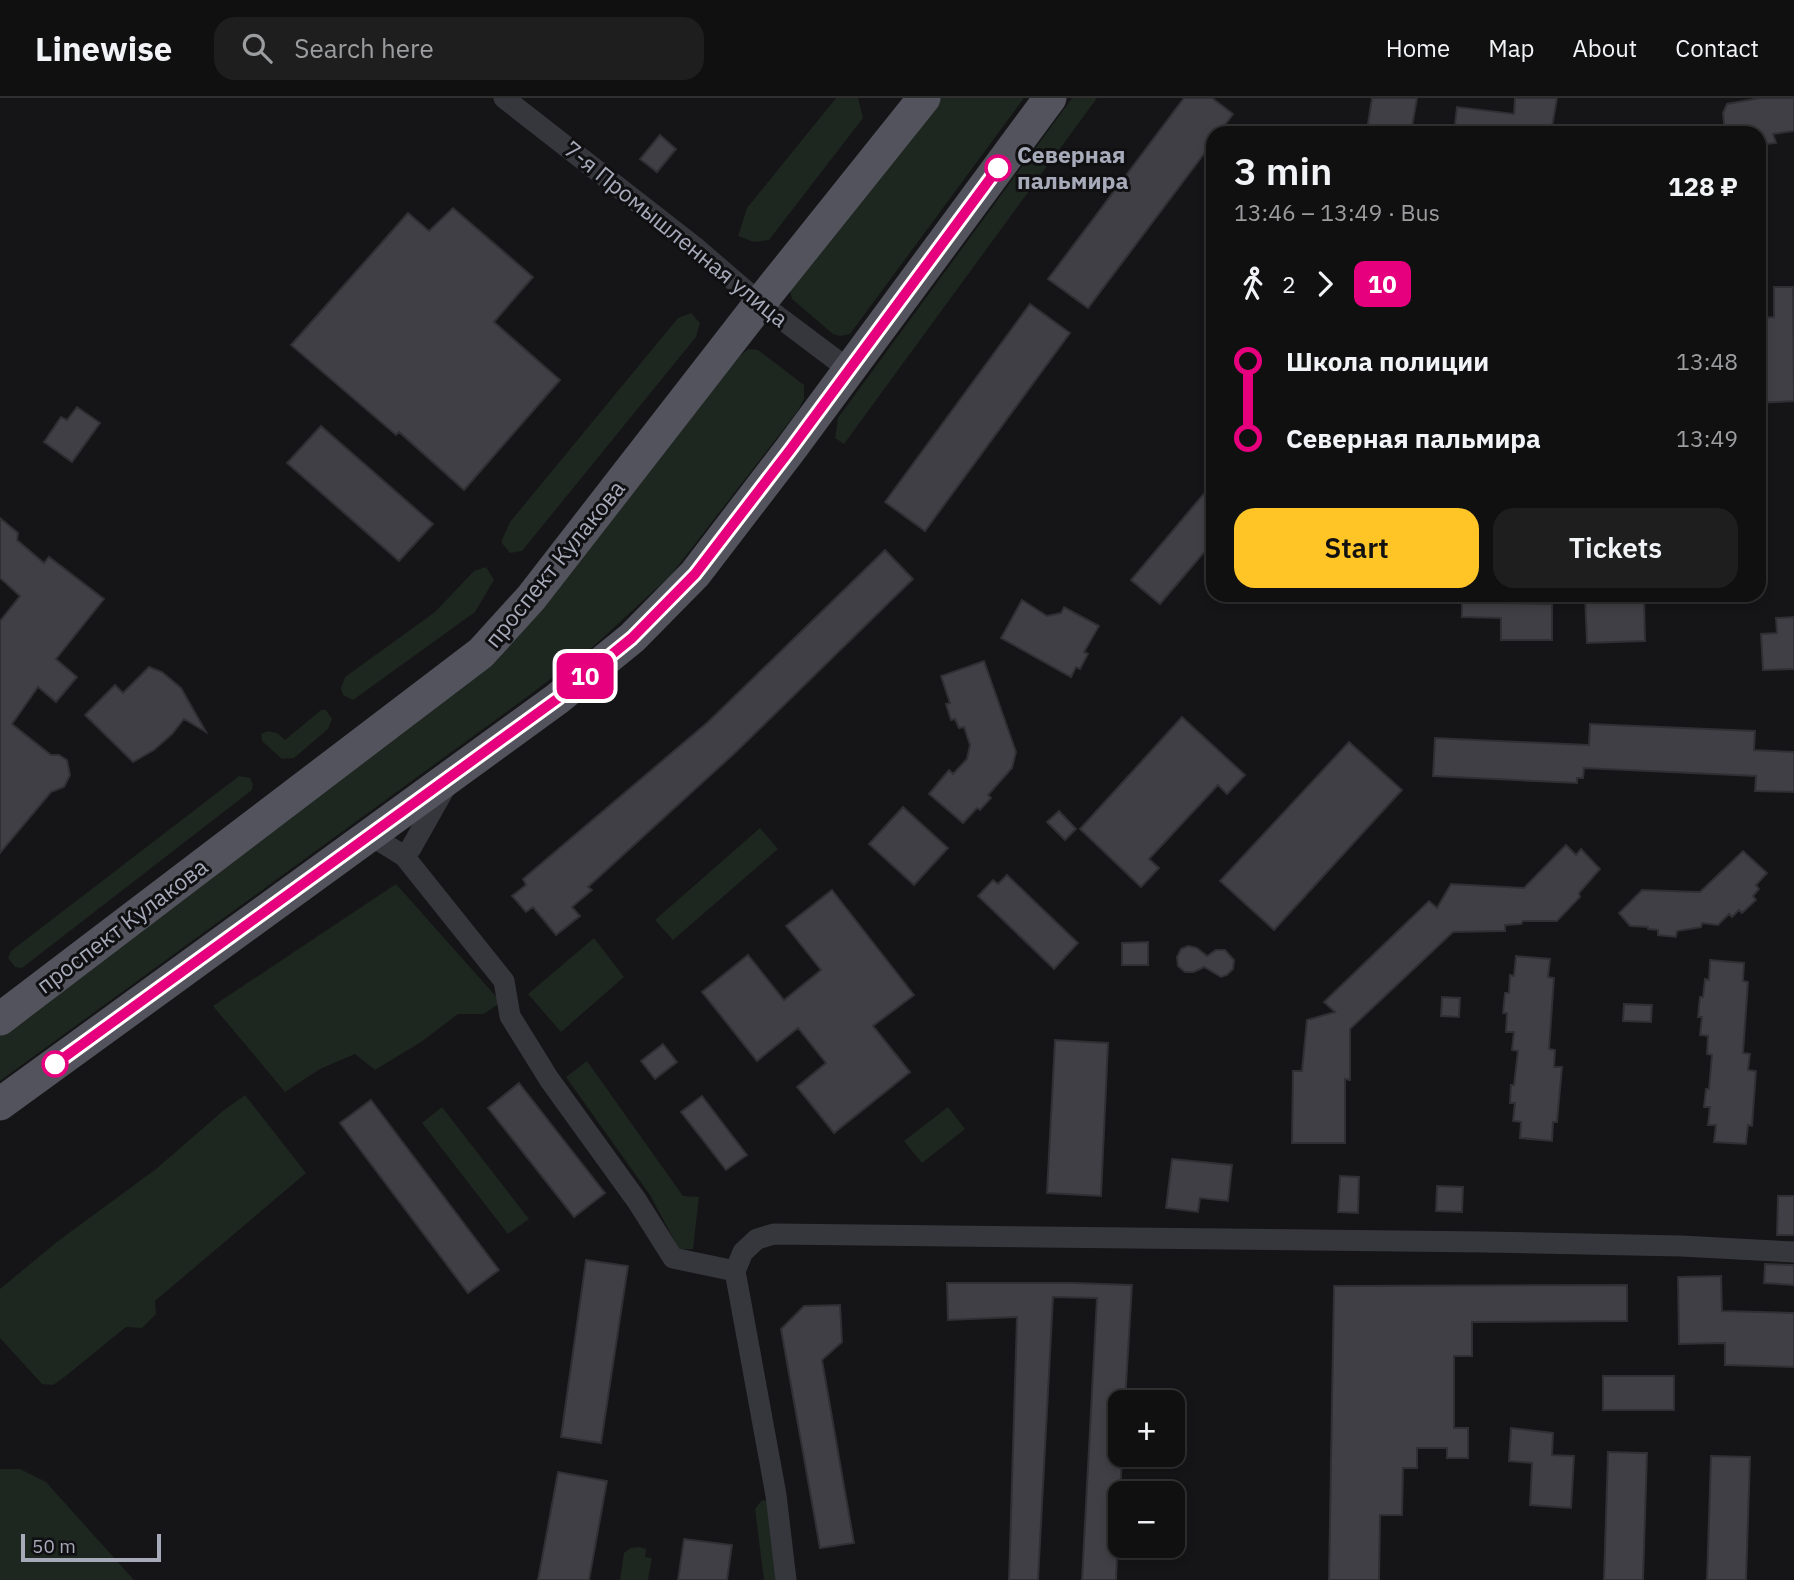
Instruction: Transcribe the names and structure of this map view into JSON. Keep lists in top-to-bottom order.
{
  "streets": {
    "main road": ["проспект Кулакова"],
    "street": ["7-я Промышленная улица"]
  },
  "crossings": [
    ["7-я Промышленная улица", "проспект Кулакова"]
  ],
  "places": ["Северная пальмира"],
  "lines": ["bus line 10"],
  "scale_bar": "50 m",
  "page": {
    "header": "Linewise",
    "search": "Search here",
    "nav": [
      "Home",
      "Map",
      "About",
      "Contact"
    ],
    "on_map": "10",
    "heading": ["3 min", "13:46 – 13:49 · Bus", "128 ₽"],
    "legs": ["2", "10"],
    "list": [
      {
        "name": "Школа полиции",
        "value": "13:48"
      },
      {
        "name": "Северная пальмира",
        "value": "13:49"
      }
    ],
    "buttons": ["Start", "Tickets"],
    "map_buttons": ["+", "−"],
    "scale": "50 m"
  }
}
